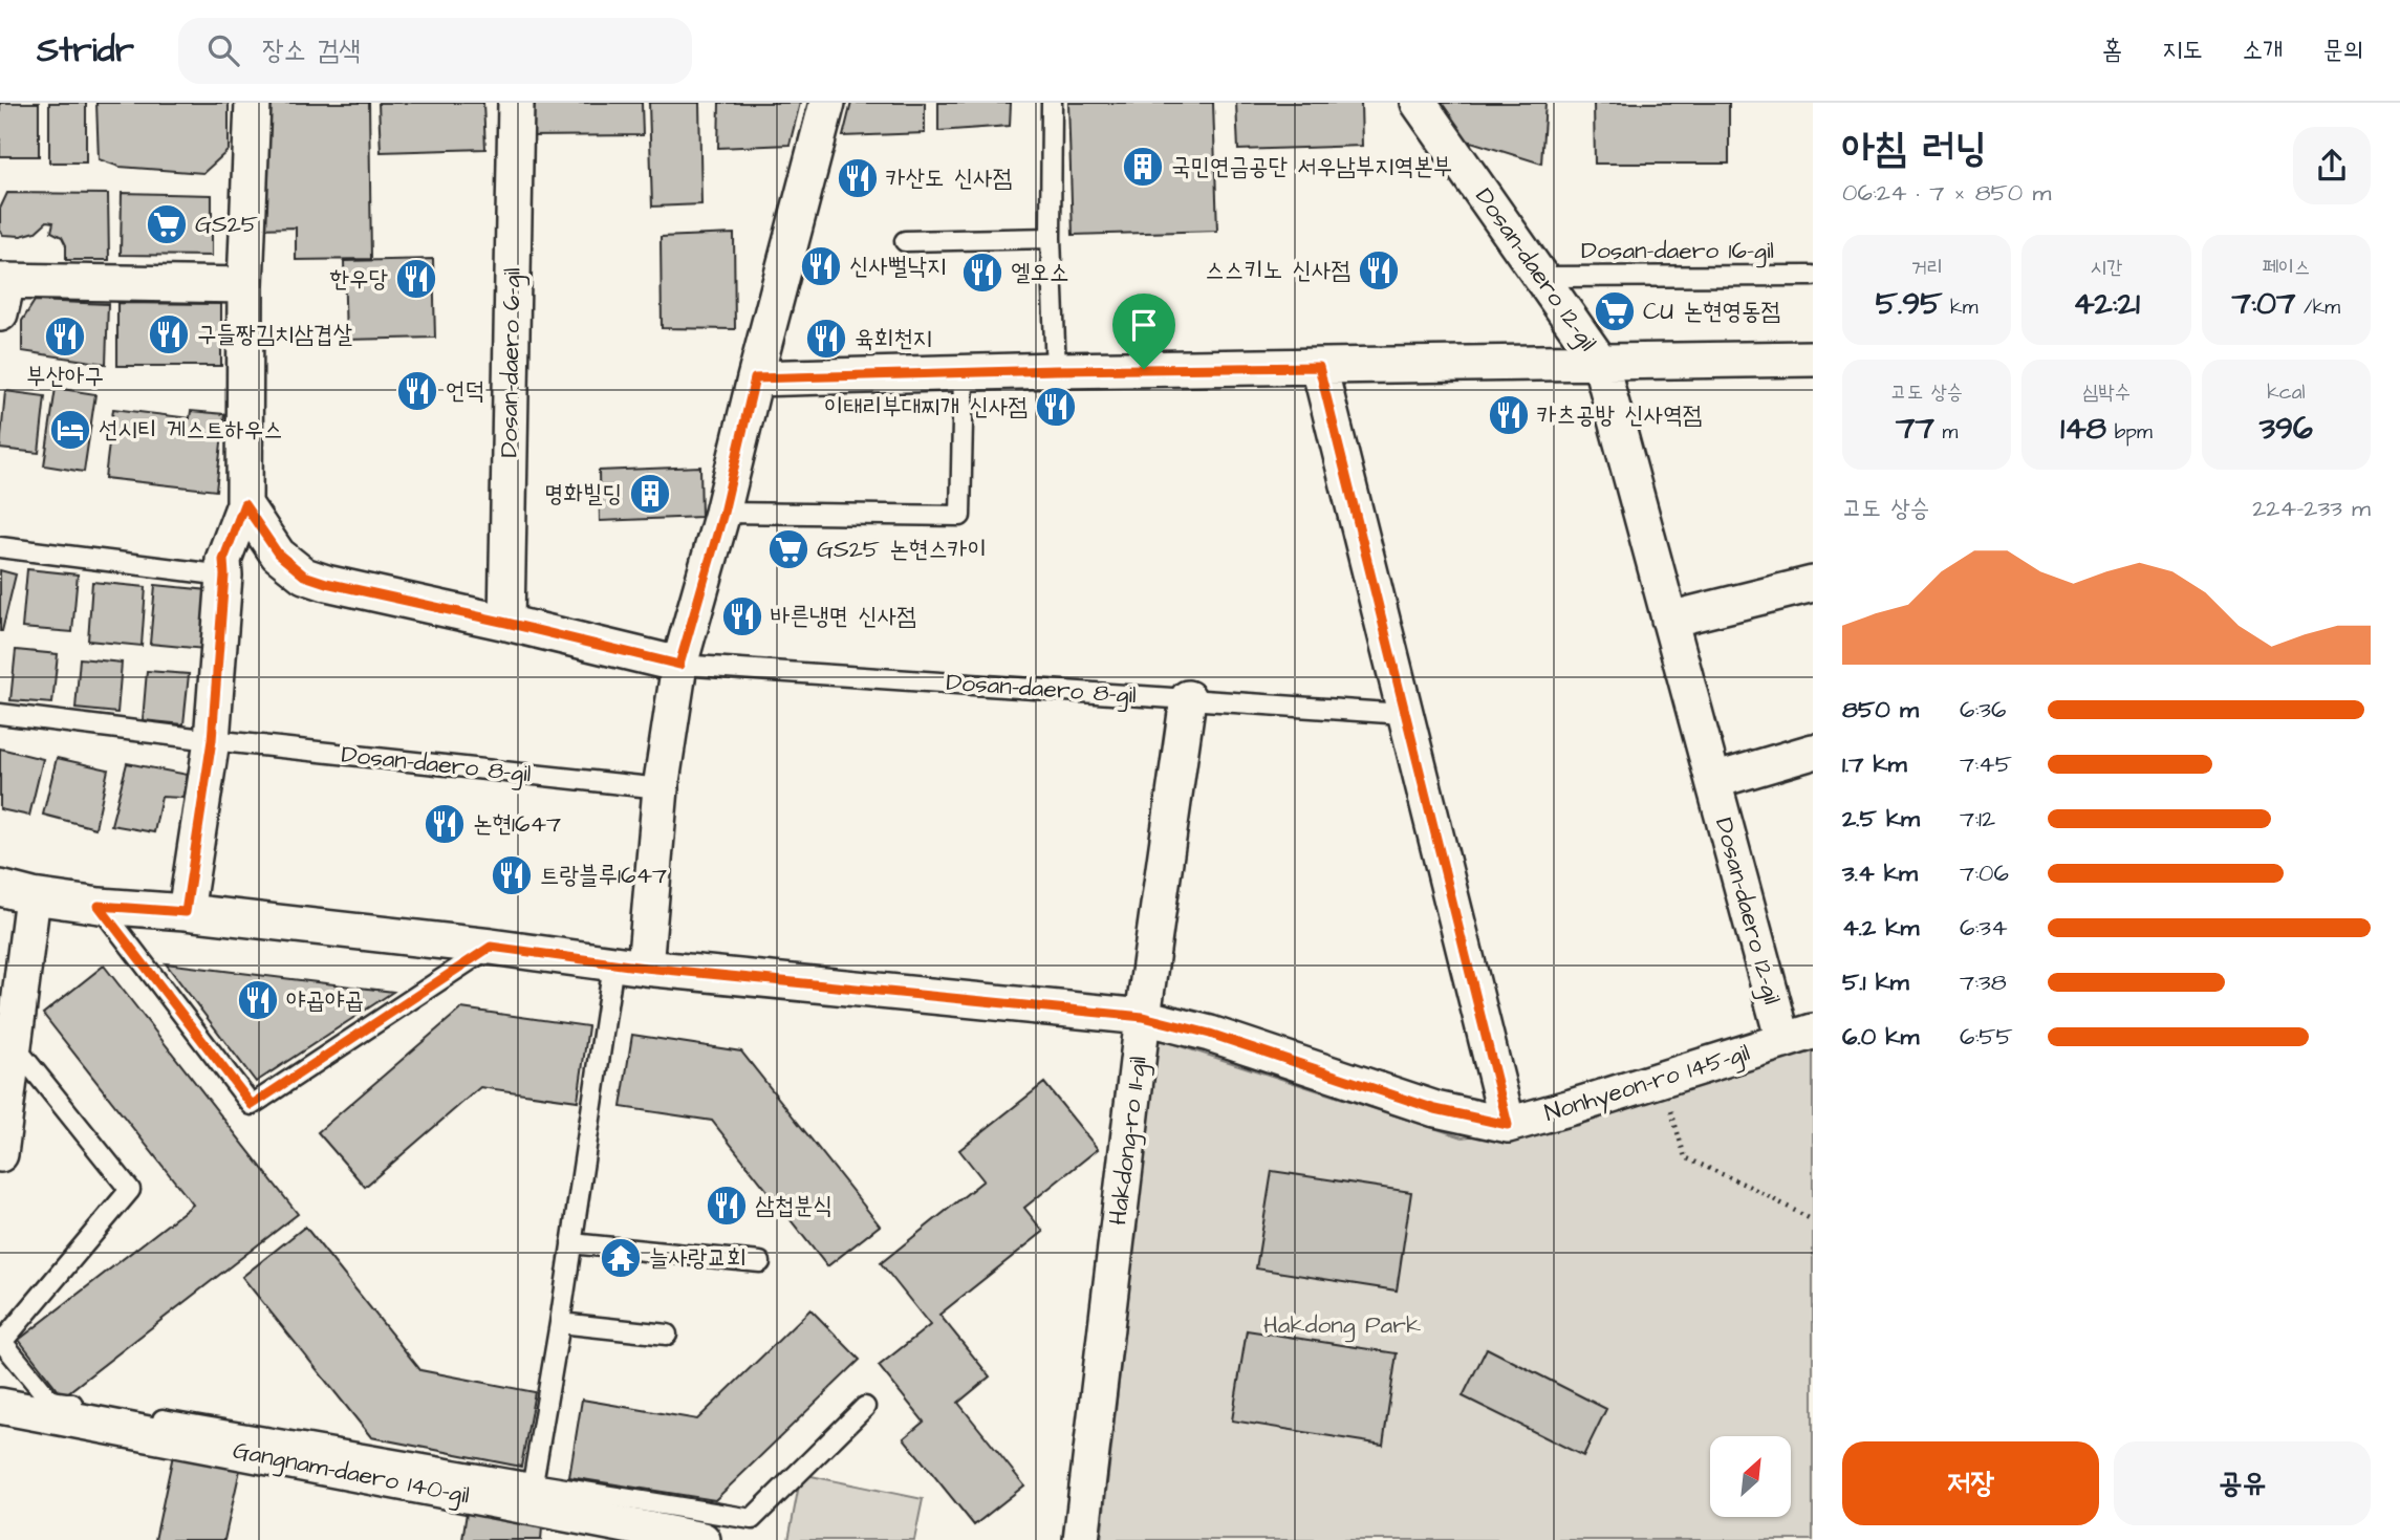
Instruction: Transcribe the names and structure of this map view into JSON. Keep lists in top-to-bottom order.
{
  "streets": {
    "street": [
      "Dosan-daero 12-gil",
      "Dosan-daero 6-gil",
      "Dosan-daero 8-gil",
      "Nonhyeon-ro 145-gil",
      "Hakdong-ro 11-gil",
      "Gangnam-daero 140-gil"
    ],
    "lane": ["Dosan-daero 16-gil"]
  },
  "crossings": [
    ["Dosan-daero 16-gil", "Dosan-daero 12-gil"],
    ["Dosan-daero 12-gil", "Nonhyeon-ro 145-gil"],
    ["Dosan-daero 6-gil", "Dosan-daero 8-gil"],
    ["Dosan-daero 8-gil", "Hakdong-ro 11-gil"],
    ["Nonhyeon-ro 145-gil", "Hakdong-ro 11-gil"]
  ],
  "parks": ["Hakdong Park"],
  "places": {
    "building": ["국민연금공단 서우남부지역본부", "명화빌딩"],
    "restaurant": [
      "카산도 신사점",
      "신사뻘낙지",
      "스스키노 신사점",
      "엘오소",
      "한우당",
      "구들짱김치삼겹살",
      "부산아구",
      "육회천지",
      "언덕",
      "이태리부대찌개 신사점",
      "카츠공방 신사역점",
      "바른냉면 신사점",
      "논현1647",
      "트랑블루1647",
      "야곱야곱",
      "삼첩분식"
    ],
    "supermarket": ["GS25", "CU 논현영동점", "GS25 논현스카이"],
    "hotel": ["선시티 게스트하우스"],
    "temple": ["늘사랑교회"]
  },
  "north": "top right",
  "page": {
    "header": "Stridr",
    "search": "장소 검색",
    "nav": [
      "홈",
      "지도",
      "소개",
      "문의"
    ],
    "heading": ["아침 러닝", "06:24 · 7 × 850 m"],
    "stats": [
      ["거리", "5.95 km"],
      ["시간", "42:21"],
      ["페이스", "7:07 /km"],
      ["고도 상승", "77 m"],
      ["심박수", "148 bpm"],
      ["kcal", "396"]
    ],
    "chart": ["고도 상승", "224–233 m"],
    "list": [
      {
        "name": "850 m",
        "note": "6:36"
      },
      {
        "name": "1.7 km",
        "note": "7:45"
      },
      {
        "name": "2.5 km",
        "note": "7:12"
      },
      {
        "name": "3.4 km",
        "note": "7:06"
      },
      {
        "name": "4.2 km",
        "note": "6:34"
      },
      {
        "name": "5.1 km",
        "note": "7:38"
      },
      {
        "name": "6.0 km",
        "note": "6:55"
      }
    ],
    "buttons": ["저장", "공유"]
  }
}
